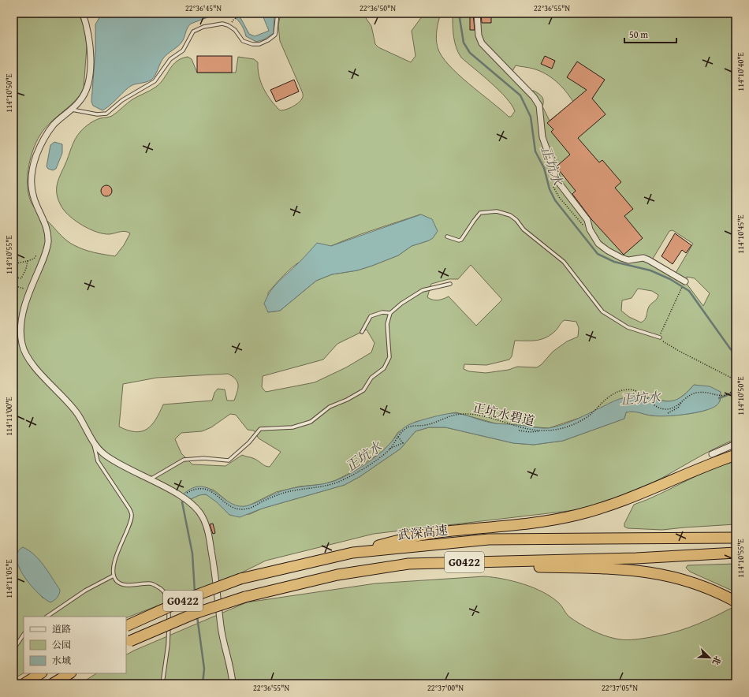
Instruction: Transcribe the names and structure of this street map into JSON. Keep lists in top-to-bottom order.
{
  "streets": {
    "highway": ["武深高速", "G0422"],
    "path": ["正坑水碧道"]
  },
  "water": ["正坑水"],
  "legend": ["道路", "公园", "水域"],
  "scale_bar": "50 m",
  "north": "bottom right",
  "coordinates": [
    "22°36'45\"N",
    "22°36'50\"N",
    "22°36'55\"N",
    "114°10'40\"E",
    "114°10'50\"E",
    "114°10'45\"E",
    "114°10'55\"E",
    "114°11'00\"E",
    "114°11'05\"E",
    "22°37'00\"N",
    "22°37'05\"N"
  ]
}
